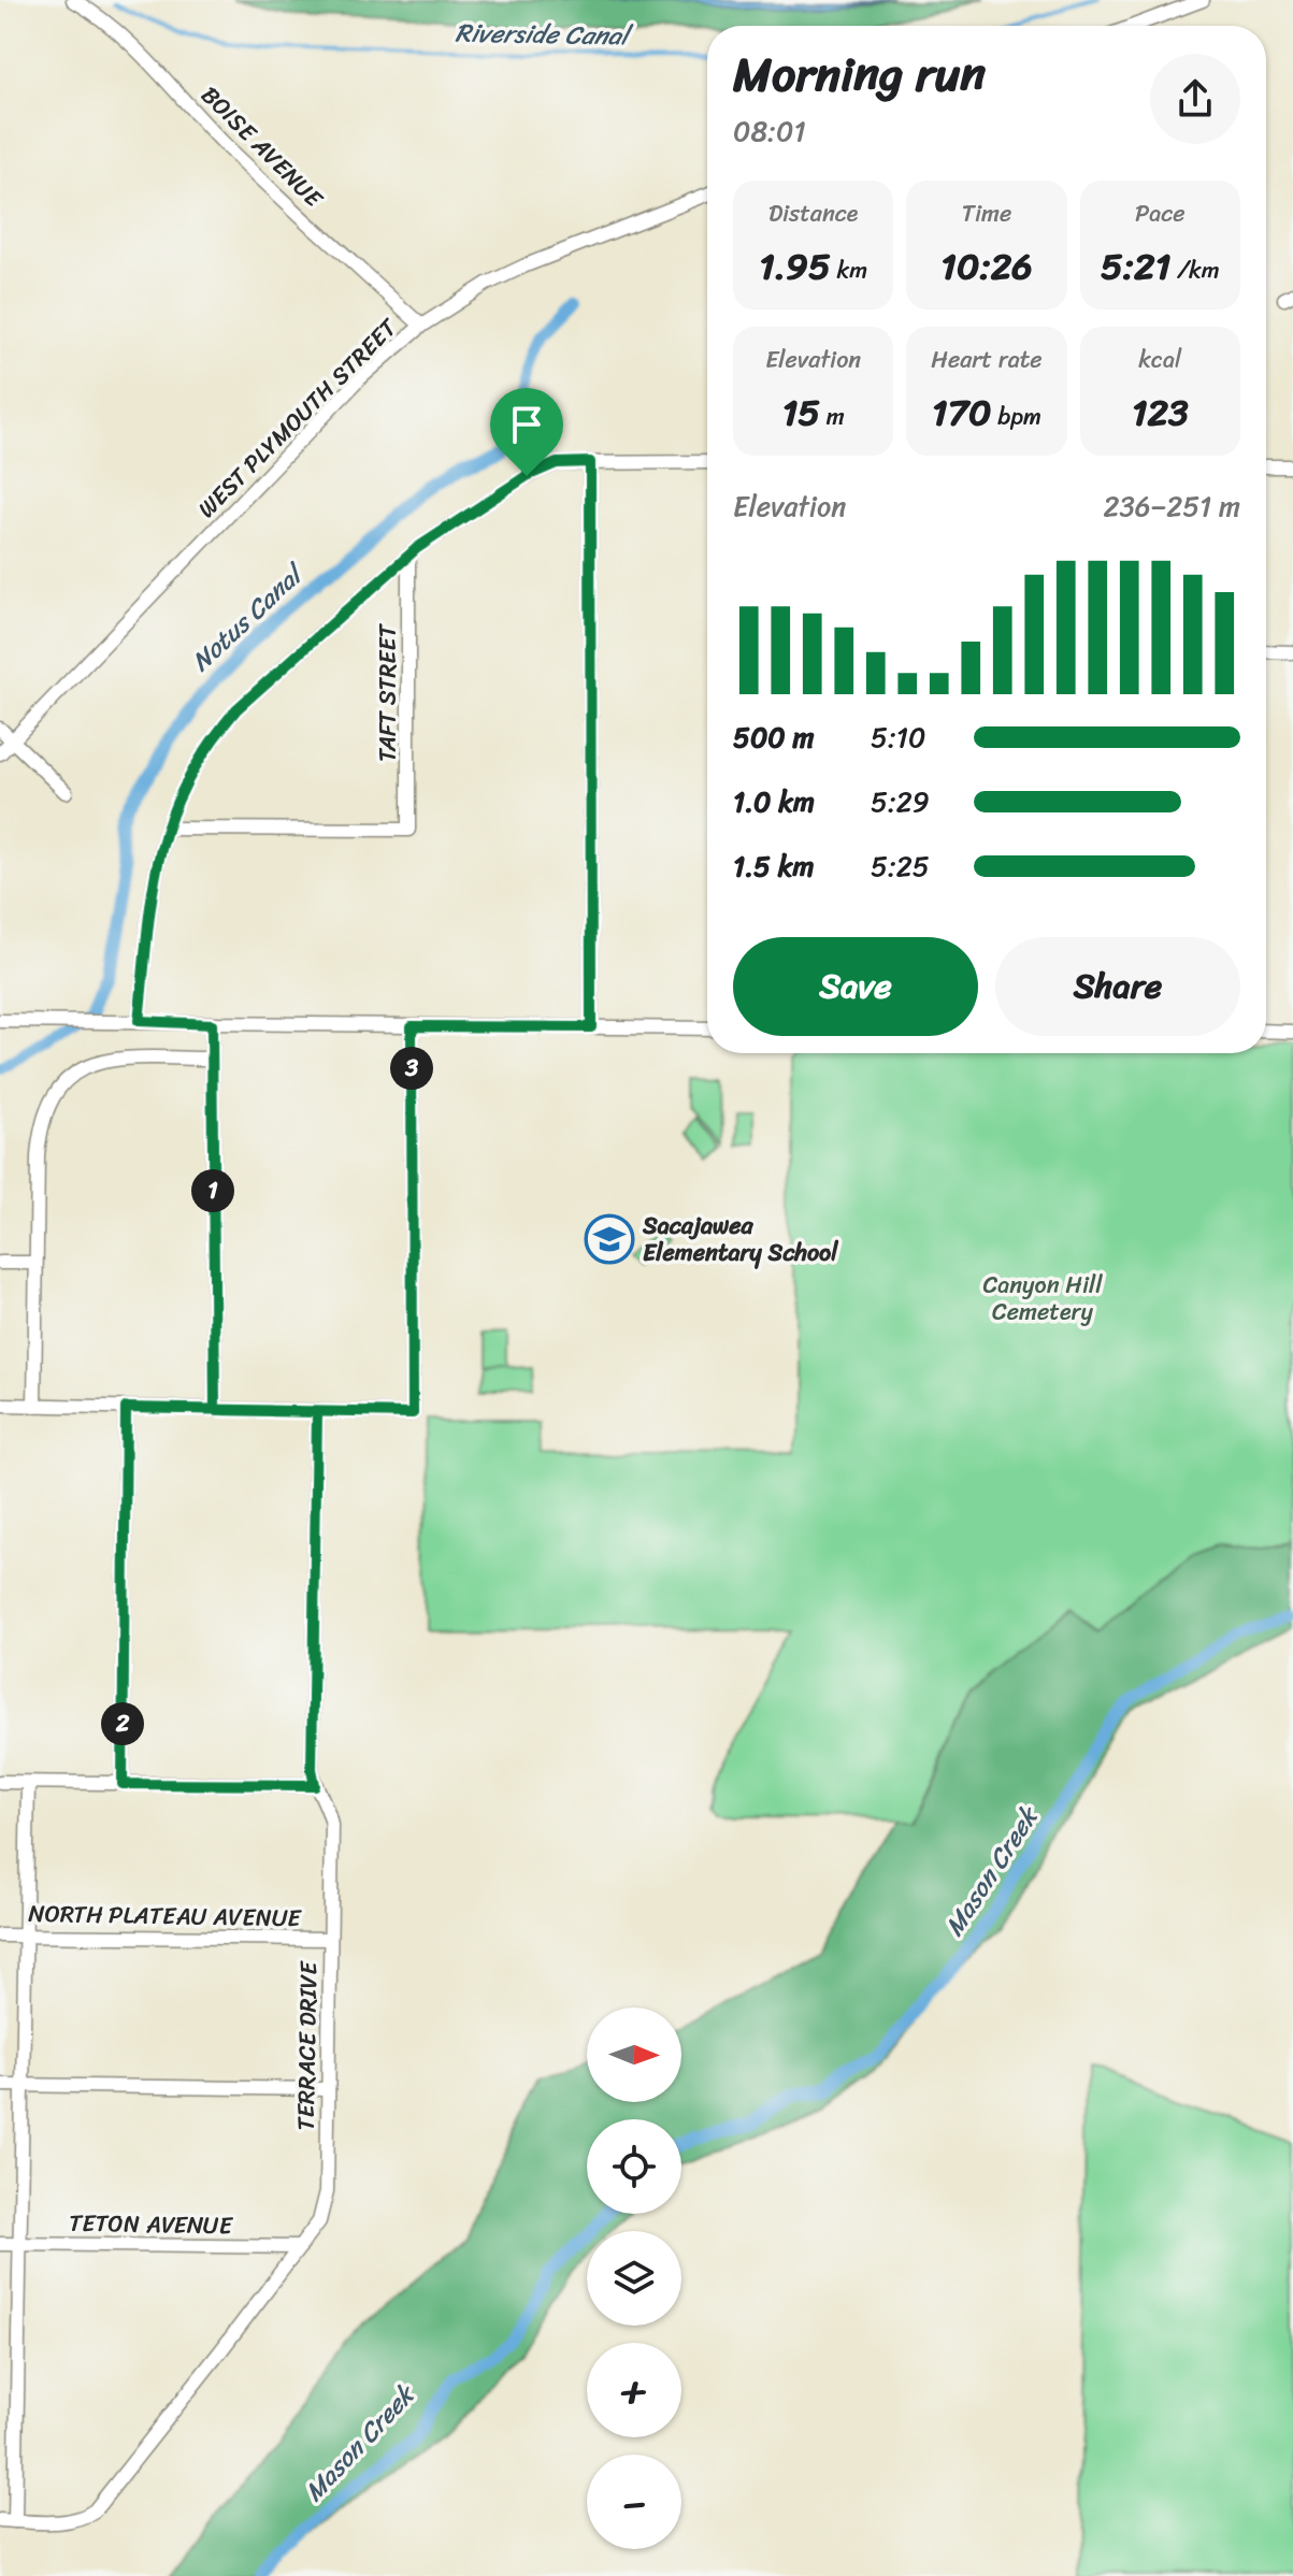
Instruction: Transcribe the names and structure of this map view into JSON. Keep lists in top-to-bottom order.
{
  "streets": {
    "street": [
      "BOISE AVENUE",
      "WEST PLYMOUTH STREET",
      "TAFT STREET",
      "NORTH PLATEAU AVENUE",
      "TERRACE DRIVE",
      "TETON AVENUE"
    ]
  },
  "crossings": [
    ["BOISE AVENUE", "WEST PLYMOUTH STREET"],
    ["NORTH PLATEAU AVENUE", "TERRACE DRIVE"],
    ["TERRACE DRIVE", "TETON AVENUE"]
  ],
  "water": ["Riverside Canal", "Notus Canal", "Mason Creek"],
  "parks": ["Canyon Hill Cemetery"],
  "places": {
    "school or university": ["Sacajawea Elementary School"]
  },
  "north": "right",
  "page": {
    "heading": ["Morning run", "08:01"],
    "stats": [
      ["Distance", "1.95 km"],
      ["Time", "10:26"],
      ["Pace", "5:21 /km"],
      ["Elevation", "15 m"],
      ["Heart rate", "170 bpm"],
      ["kcal", "123"]
    ],
    "chart": ["Elevation", "236–251 m"],
    "list": [
      {
        "name": "500 m",
        "note": "5:10"
      },
      {
        "name": "1.0 km",
        "note": "5:29"
      },
      {
        "name": "1.5 km",
        "note": "5:25"
      }
    ],
    "buttons": ["Save", "Share"],
    "pins": ["3", "1", "2"],
    "map_buttons": ["+", "−"]
  }
}
